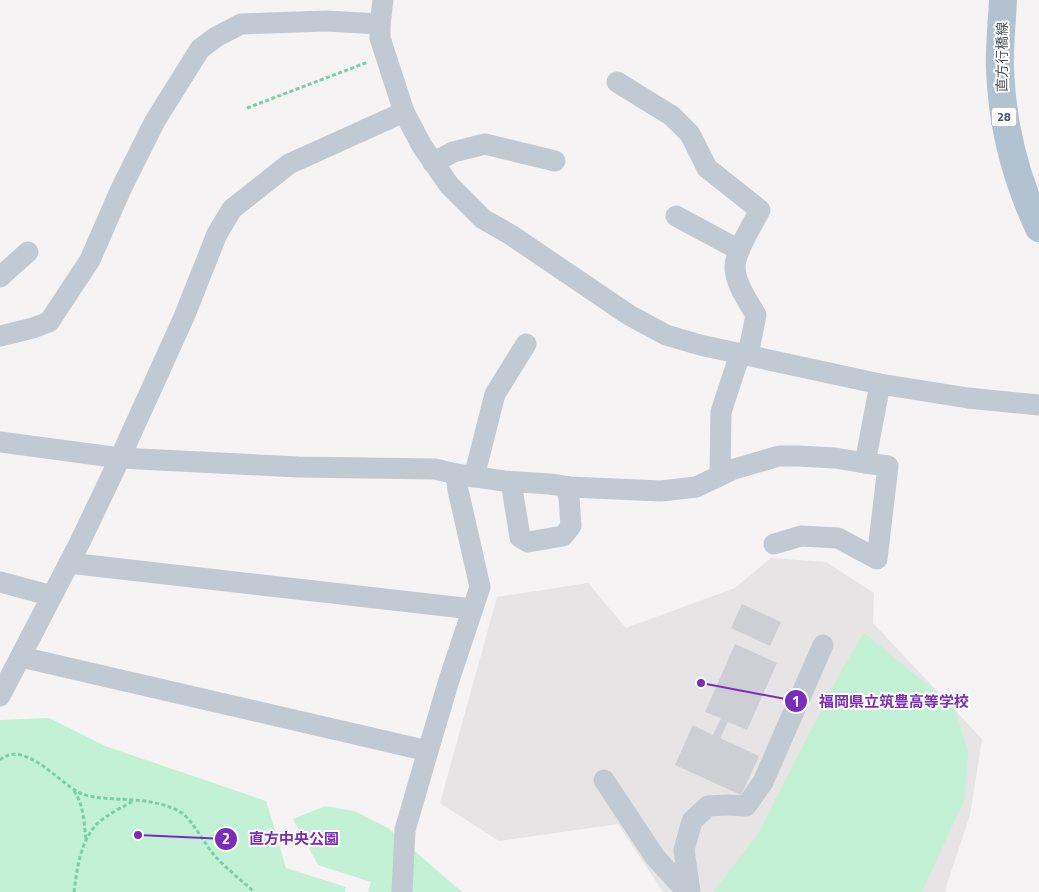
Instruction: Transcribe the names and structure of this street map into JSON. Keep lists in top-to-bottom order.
{
  "streets": {
    "main road": ["直方行橋線", "28"]
  },
  "places": ["福岡県立筑豊高等学校", "直方中央公園"]
}
